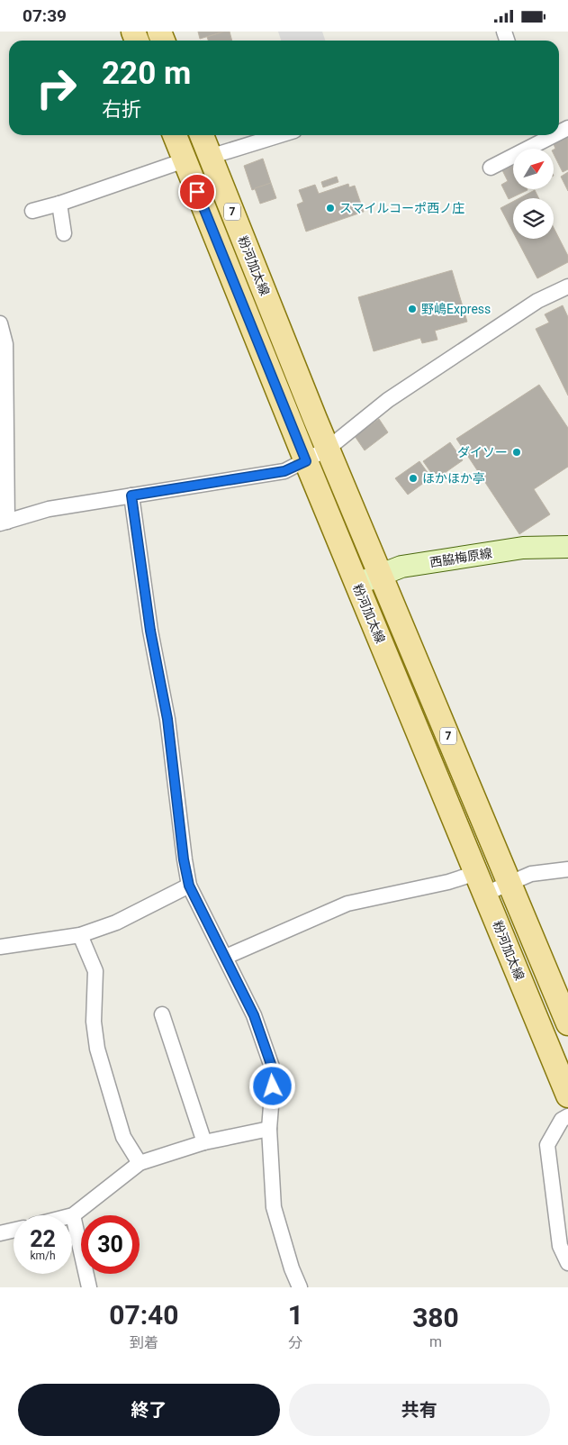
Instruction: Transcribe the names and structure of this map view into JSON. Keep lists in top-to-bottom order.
{
  "streets": {
    "main road": ["7", "粉河加太線", "西脇梅原線"]
  },
  "crossings": [
    ["粉河加太線", "西脇梅原線"]
  ],
  "places": [
    "スマイルコーポ西ノ庄",
    "野嶋Express",
    "ダイソー",
    "ほかほか亭"
  ],
  "north": "top right",
  "page": {
    "status": "07:39",
    "turn": ["220 m", "右折"],
    "speed": "22 km/h",
    "limit": "30",
    "eta": [
      "07:40",
      "到着",
      "1",
      "分",
      "380",
      "m"
    ],
    "buttons": ["終了", "共有"]
  }
}
